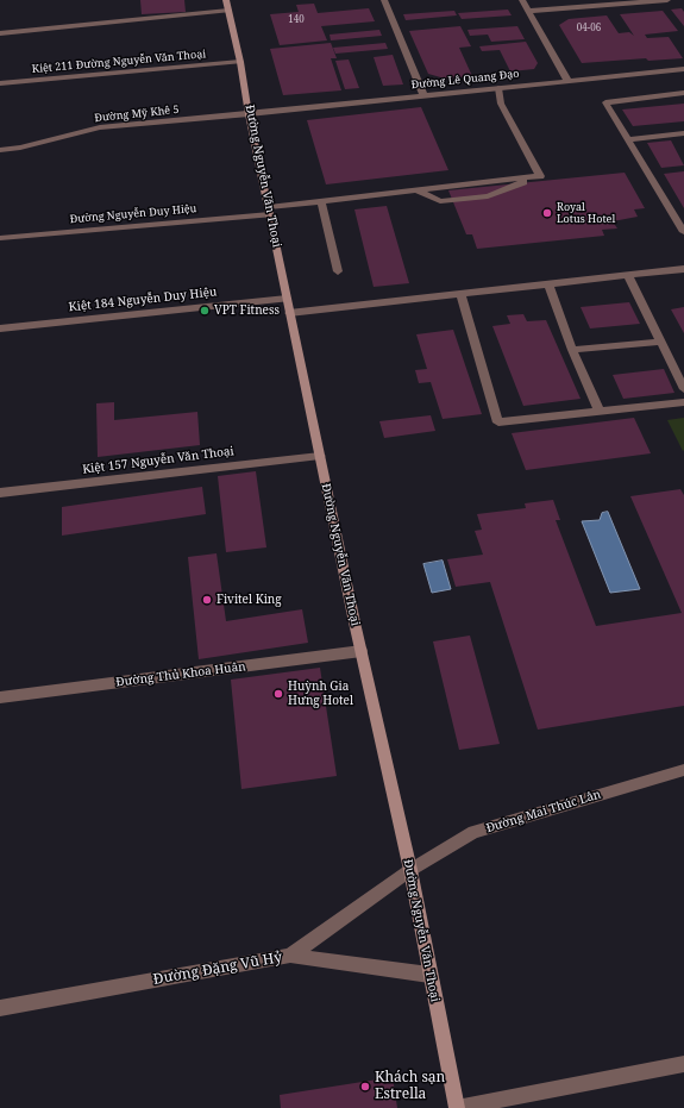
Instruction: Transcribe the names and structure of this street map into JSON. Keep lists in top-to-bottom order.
{
  "streets": {
    "main road": ["Đường Nguyễn Văn Thoại"],
    "street": [
      "Kiệt 211 Đường Nguyễn Văn Thoại",
      "Đường Lê Quang Đạo",
      "Đường Mỹ Khê 5",
      "Đường Nguyễn Duy Hiệu",
      "Kiệt 184 Nguyễn Duy Hiệu",
      "Kiệt 157 Nguyễn Văn Thoại",
      "Đường Thủ Khoa Huân",
      "Đường Mai Thúc Lân",
      "Đường Đặng Vũ Hỷ"
    ]
  },
  "crossings": [
    ["Kiệt 211 Đường Nguyễn Văn Thoại", "Đường Nguyễn Văn Thoại"],
    ["Đường Lê Quang Đạo", "Đường Mỹ Khê 5"],
    ["Đường Lê Quang Đạo", "Đường Nguyễn Văn Thoại"],
    ["Đường Mỹ Khê 5", "Đường Nguyễn Văn Thoại"],
    ["Đường Nguyễn Văn Thoại", "Đường Nguyễn Duy Hiệu"],
    ["Đường Nguyễn Văn Thoại", "Kiệt 184 Nguyễn Duy Hiệu"],
    ["Đường Nguyễn Văn Thoại", "Kiệt 157 Nguyễn Văn Thoại"],
    ["Đường Nguyễn Văn Thoại", "Đường Thủ Khoa Huân"],
    ["Đường Nguyễn Văn Thoại", "Đường Mai Thúc Lân"],
    ["Đường Nguyễn Văn Thoại", "Đường Đặng Vũ Hỷ"],
    ["Đường Mai Thúc Lân", "Đường Đặng Vũ Hỷ"]
  ],
  "places": [
    "Royal Lotus Hotel",
    "VPT Fitness",
    "Fivitel King",
    "Huỳnh Gia Hưng Hotel",
    "Khách sạn Estrella"
  ],
  "house_numbers": ["140", "04-06"]
}
